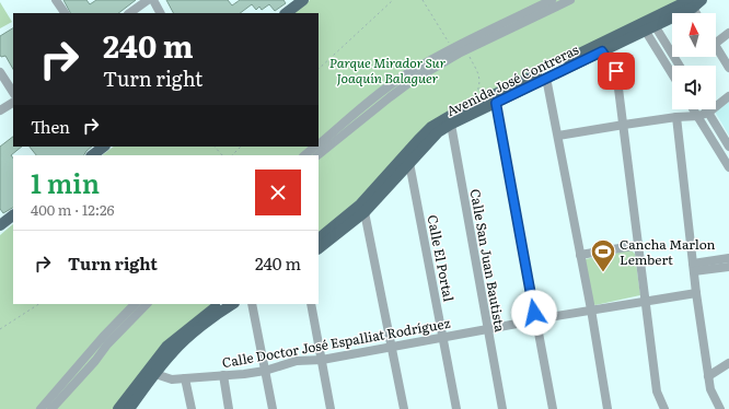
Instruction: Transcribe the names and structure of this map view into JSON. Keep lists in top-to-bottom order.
{
  "streets": {
    "main road": ["Avenida José Contreras"],
    "street": ["Calle El Portal", "Calle San Juan Bautista", "Calle Doctor José Espalliat Rodríguez"]
  },
  "crossings": [
    ["Avenida José Contreras", "Calle El Portal"],
    ["Avenida José Contreras", "Calle San Juan Bautista"],
    ["Calle El Portal", "Calle Doctor José Espalliat Rodríguez"],
    ["Calle San Juan Bautista", "Calle Doctor José Espalliat Rodríguez"]
  ],
  "parks": ["Parque Mirador Sur Joaquín Balaguer"],
  "places": {
    "sports": ["Cancha Marlon Lembert"]
  },
  "north": "top",
  "page": {
    "turn": ["240 m", "Turn right"],
    "then": "Then",
    "heading": ["1 min", "400 m · 12:26"],
    "list": [
      {
        "name": "Turn right",
        "value": "240 m"
      }
    ]
  }
}
